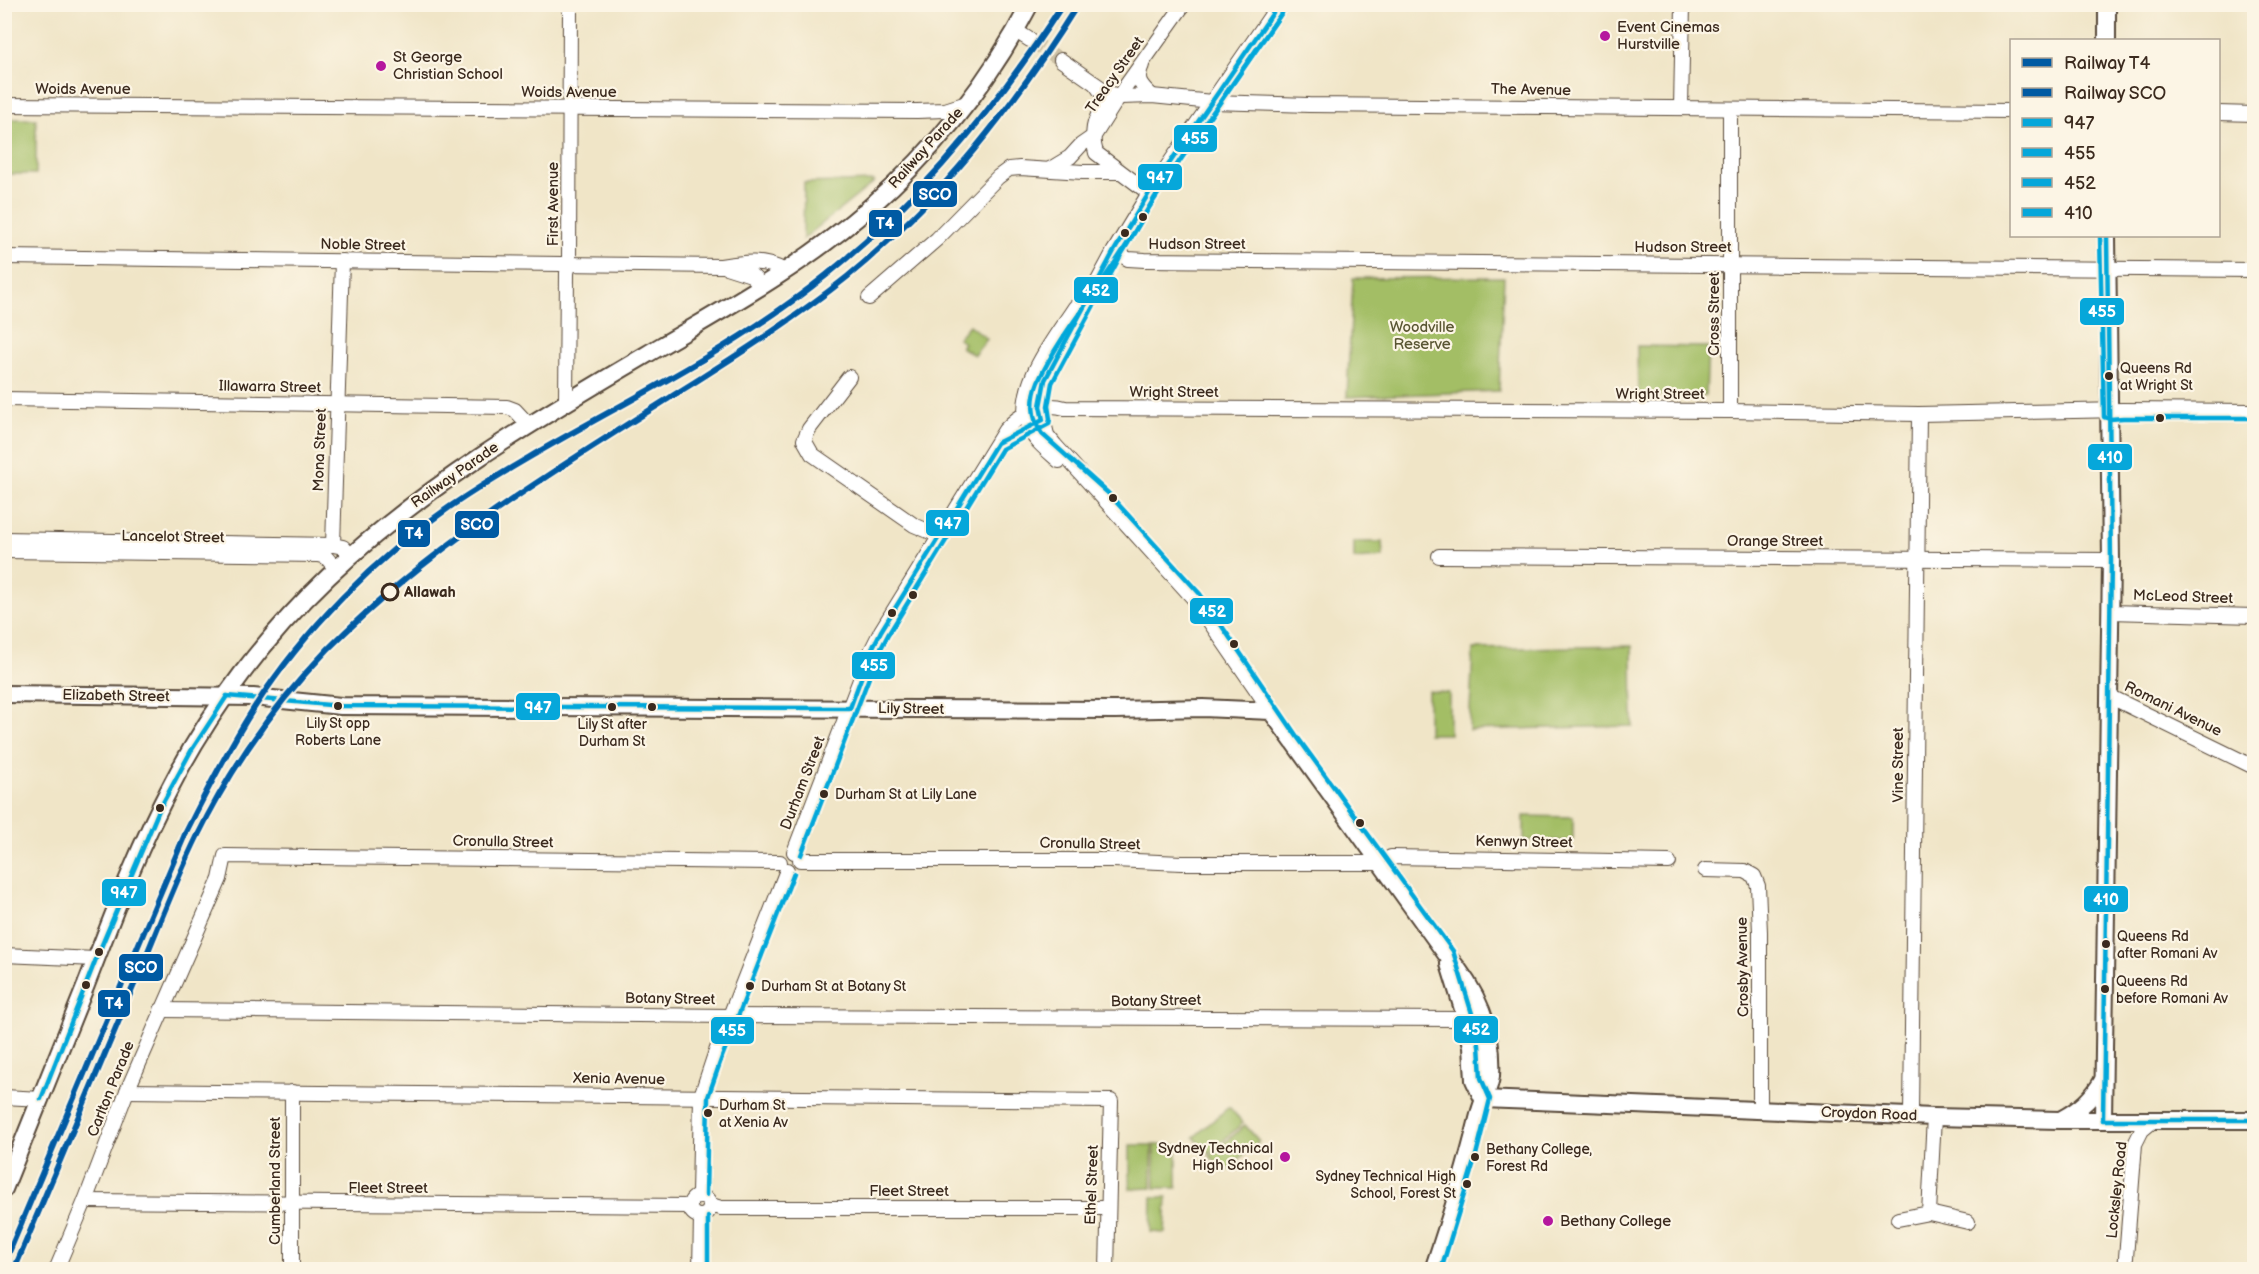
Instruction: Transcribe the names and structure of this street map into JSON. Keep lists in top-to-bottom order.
{
  "streets": {
    "main road": [
      "Railway Parade",
      "Elizabeth Street",
      "Lily Street",
      "Croydon Road"
    ],
    "street": [
      "Treacy Street",
      "Woids Avenue",
      "The Avenue",
      "First Avenue",
      "Hudson Street",
      "Noble Street",
      "Cross Street",
      "Illawarra Street",
      "Wright Street",
      "Mona Street",
      "Lancelot Street",
      "Orange Street",
      "McLeod Street",
      "Romani Avenue",
      "Vine Street",
      "Durham Street",
      "Cronulla Street",
      "Kenwyn Street",
      "Crosby Avenue",
      "Botany Street",
      "Xenia Avenue",
      "Carlton Parade",
      "Cumberland Street",
      "Ethel Street",
      "Fleet Street",
      "Locksley Road"
    ]
  },
  "crossings": [
    ["Treacy Street", "The Avenue"],
    ["Woids Avenue", "Railway Parade"],
    ["Woids Avenue", "First Avenue"],
    ["The Avenue", "Cross Street"],
    ["Railway Parade", "First Avenue"],
    ["Railway Parade", "Noble Street"],
    ["Railway Parade", "Illawarra Street"],
    ["Railway Parade", "Mona Street"],
    ["Railway Parade", "Lancelot Street"],
    ["Railway Parade", "Elizabeth Street"],
    ["Railway Parade", "Lily Street"],
    ["First Avenue", "Noble Street"],
    ["Hudson Street", "Cross Street"],
    ["Noble Street", "Mona Street"],
    ["Cross Street", "Wright Street"],
    ["Illawarra Street", "Mona Street"],
    ["Wright Street", "Vine Street"],
    ["Mona Street", "Lancelot Street"],
    ["Orange Street", "Vine Street"],
    ["Elizabeth Street", "Lily Street"],
    ["Lily Street", "Durham Street"],
    ["Vine Street", "Croydon Road"],
    ["Durham Street", "Cronulla Street"],
    ["Cronulla Street", "Kenwyn Street"],
    ["Cronulla Street", "Carlton Parade"],
    ["Crosby Avenue", "Croydon Road"],
    ["Botany Street", "Carlton Parade"],
    ["Xenia Avenue", "Carlton Parade"],
    ["Xenia Avenue", "Cumberland Street"],
    ["Xenia Avenue", "Ethel Street"],
    ["Carlton Parade", "Fleet Street"],
    ["Croydon Road", "Locksley Road"],
    ["Cumberland Street", "Fleet Street"],
    ["Ethel Street", "Fleet Street"]
  ],
  "parks": ["Woodville Reserve"],
  "places": [
    "Event Cinemas Hurstville",
    "St George Christian School",
    "Queens Rd at Wright St",
    "Allawah",
    "Lily St opp Roberts Lane",
    "Lily St after Durham St",
    "Durham St at Lily Lane",
    "Queens Rd after Romani Av",
    "Durham St at Botany St",
    "Queens Rd before Romani Av",
    "Durham St at Xenia Av",
    "Sydney Technical High School",
    "Bethany College, Forest Rd",
    "Sydney Technical High School, Forest St",
    "Bethany College"
  ],
  "lines": [
    "rail line T4",
    "rail line SCO",
    "transit line 947",
    "transit line 455",
    "transit line 452",
    "transit line 410"
  ],
  "legend": [
    "Railway T4",
    "Railway SCO",
    "947",
    "455",
    "452",
    "410"
  ]
}
